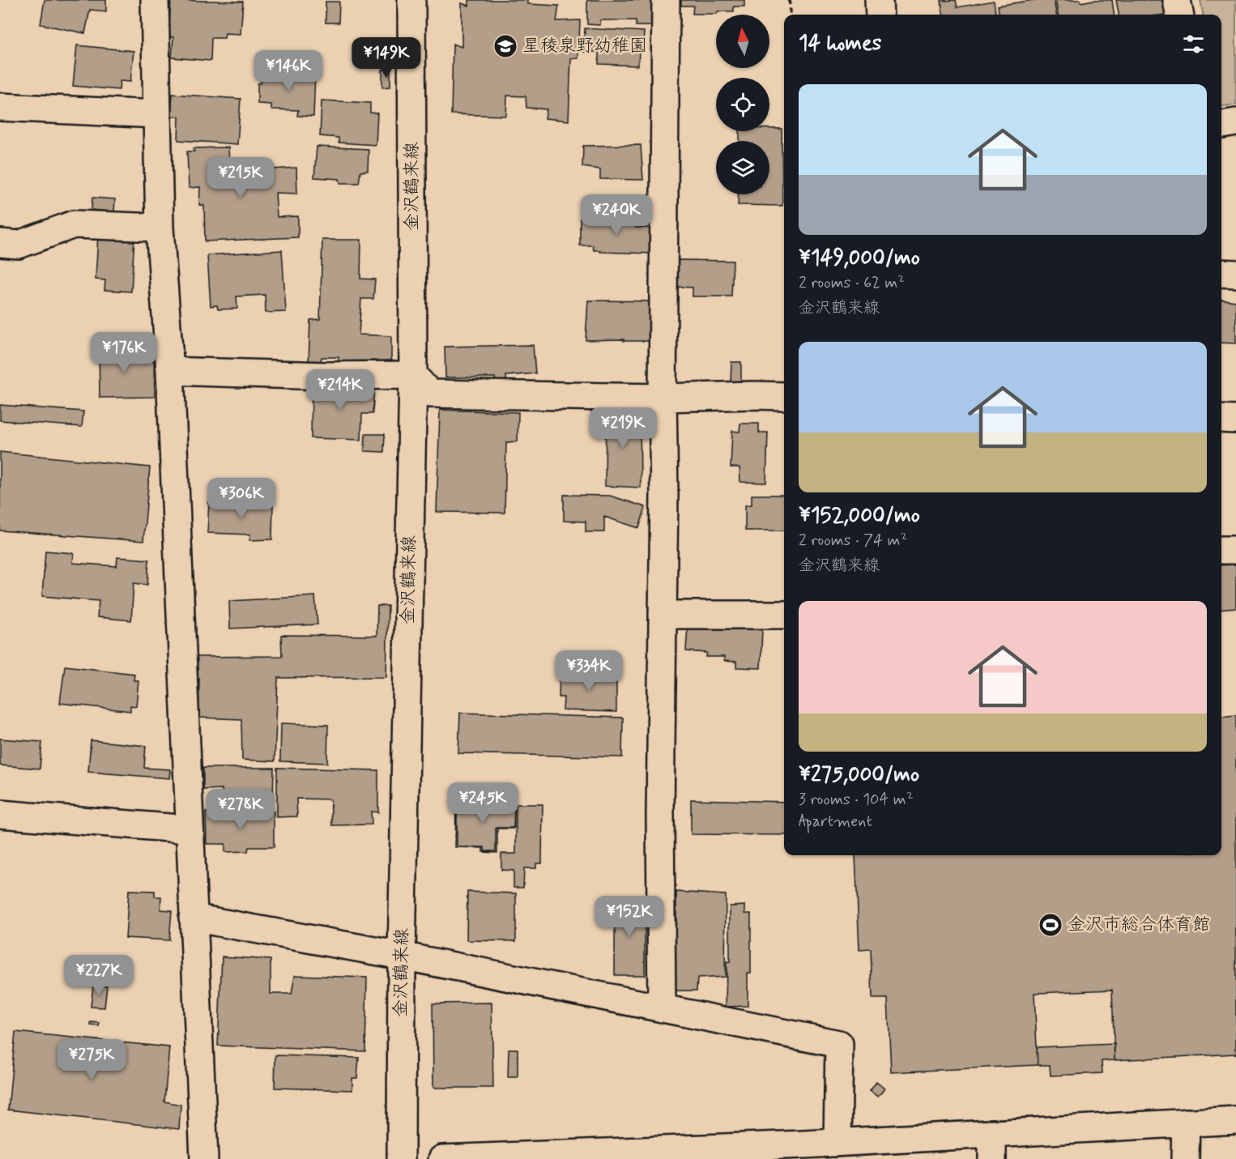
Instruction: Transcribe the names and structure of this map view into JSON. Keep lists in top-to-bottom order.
{
  "streets": {
    "street": ["金沢鶴来線"]
  },
  "places": {
    "school or university": ["星稜泉野幼稚園"],
    "sports": ["金沢市総合体育館"]
  },
  "north": "top",
  "page": {
    "heading": "14 homes",
    "price": [
      "¥149K",
      "¥146K",
      "¥215K",
      "¥240K",
      "¥176K",
      "¥214K",
      "¥219K",
      "¥306K",
      "¥334K",
      "¥245K",
      "¥278K",
      "¥152K",
      "¥227K",
      "¥275K"
    ],
    "list": [
      {
        "name": "¥149,000/mo",
        "note": "2 rooms · 62 m² · 金沢鶴来線"
      },
      {
        "name": "¥152,000/mo",
        "note": "2 rooms · 74 m² · 金沢鶴来線"
      },
      {
        "name": "¥275,000/mo",
        "note": "3 rooms · 104 m² · Apartment"
      }
    ]
  }
}
